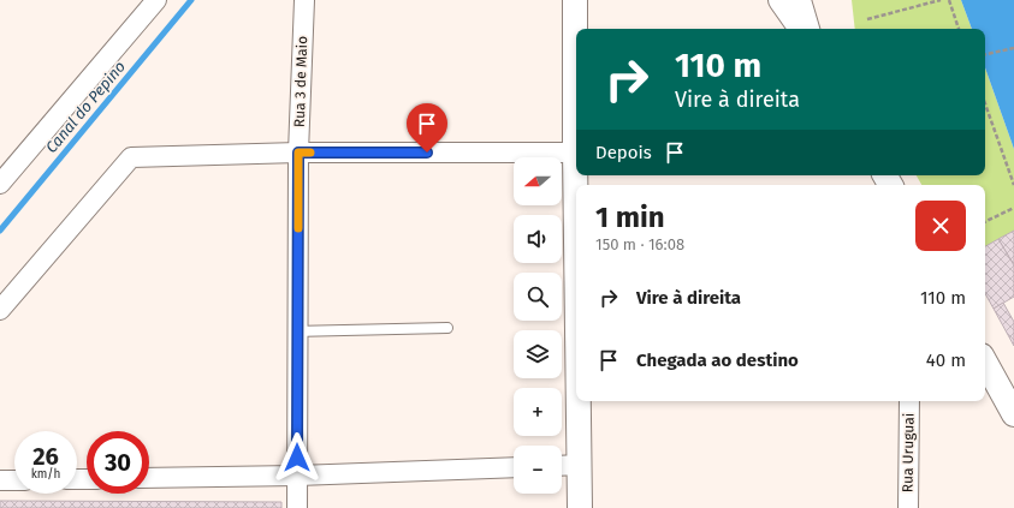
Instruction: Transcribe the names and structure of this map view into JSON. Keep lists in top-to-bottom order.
{
  "streets": {
    "street": ["Rua 3 de Maio", "Rua Uruguai"]
  },
  "water": ["Canal do Pepino"],
  "north": "left",
  "page": {
    "turn": ["110 m", "Vire à direita"],
    "then": "Depois",
    "map_buttons": ["+", "−"],
    "heading": ["1 min", "150 m · 16:08"],
    "list": [
      {
        "name": "Vire à direita",
        "value": "110 m"
      },
      {
        "name": "Chegada ao destino",
        "value": "40 m"
      }
    ],
    "speed": "26 km/h",
    "limit": "30"
  }
}
